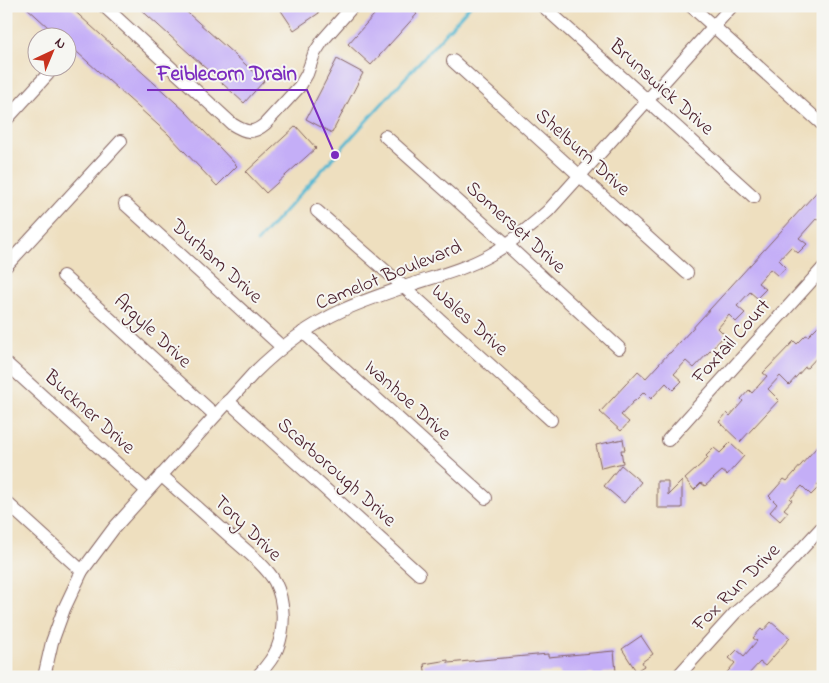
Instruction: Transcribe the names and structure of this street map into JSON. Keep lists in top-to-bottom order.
{
  "streets": {
    "street": [
      "Brunswick Drive",
      "Shelburn Drive",
      "Somerset Drive",
      "Durham Drive",
      "Camelot Boulevard",
      "Wales Drive",
      "Argyle Drive",
      "Foxtail Court",
      "Ivanhoe Drive",
      "Buckner Drive",
      "Scarborough Drive",
      "Tory Drive",
      "Fox Run Drive"
    ]
  },
  "crossings": [
    ["Brunswick Drive", "Camelot Boulevard"],
    ["Shelburn Drive", "Camelot Boulevard"],
    ["Somerset Drive", "Camelot Boulevard"],
    ["Durham Drive", "Camelot Boulevard"],
    ["Camelot Boulevard", "Wales Drive"],
    ["Camelot Boulevard", "Argyle Drive"],
    ["Camelot Boulevard", "Ivanhoe Drive"],
    ["Camelot Boulevard", "Buckner Drive"],
    ["Camelot Boulevard", "Scarborough Drive"],
    ["Camelot Boulevard", "Tory Drive"]
  ],
  "places": ["Feiblecorn Drain"],
  "north": "top right"
}
